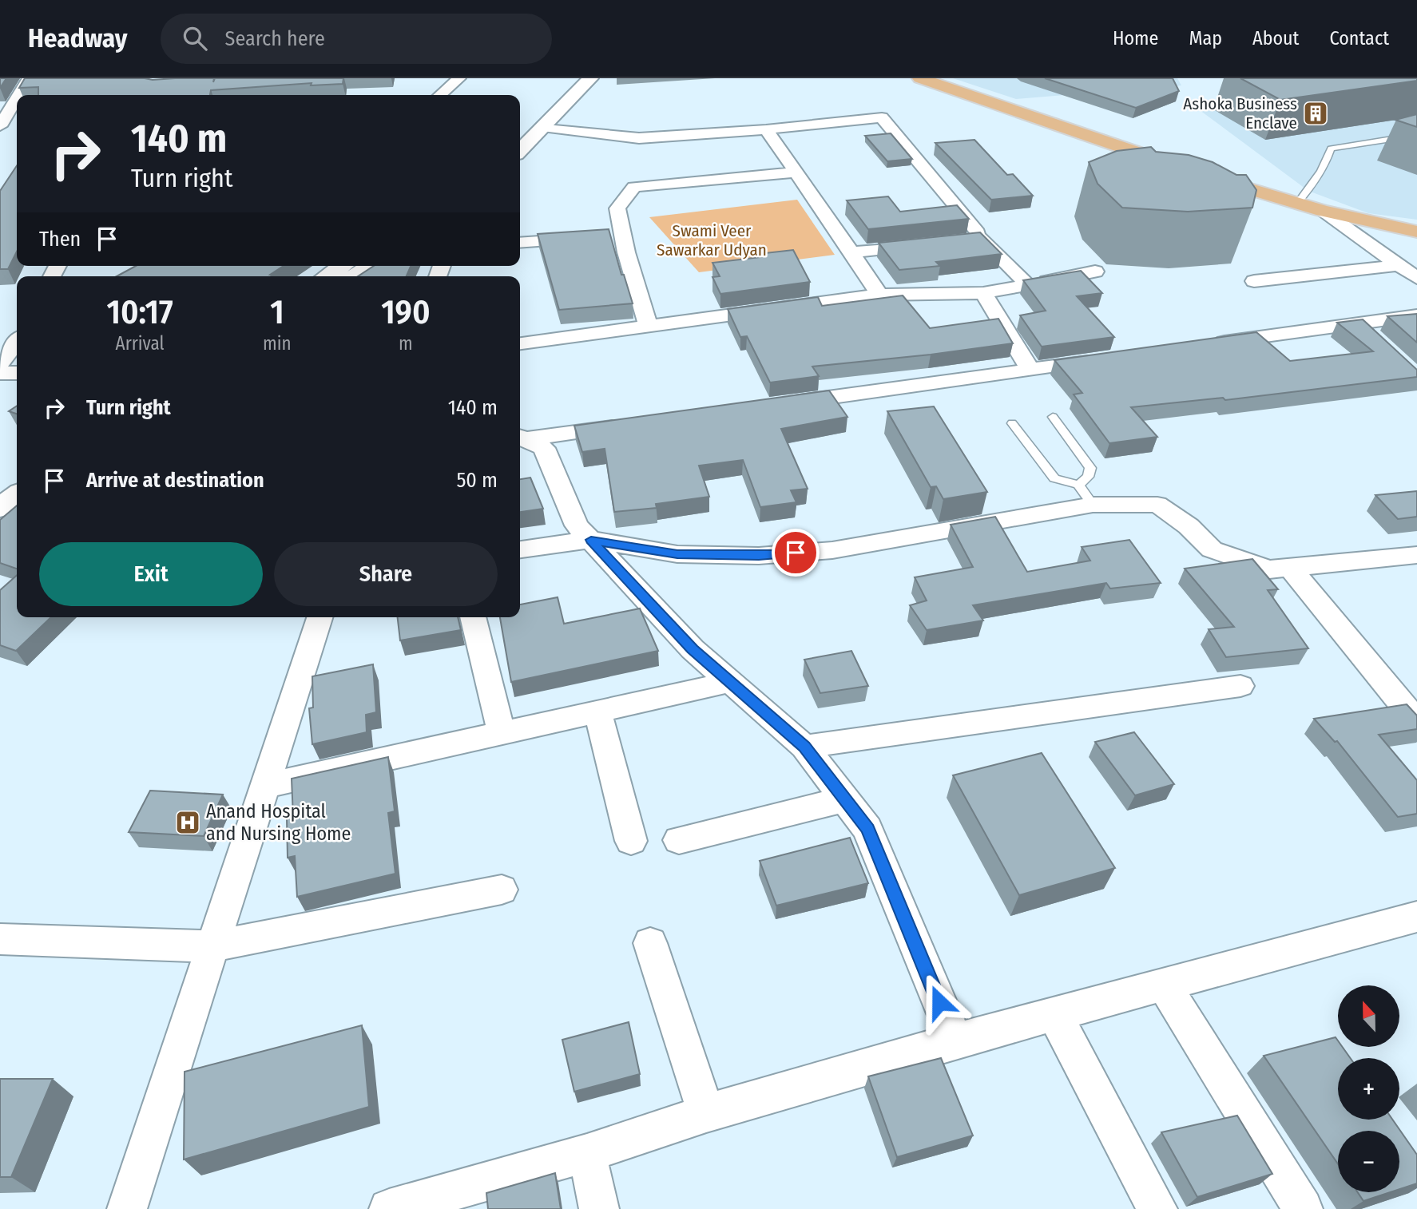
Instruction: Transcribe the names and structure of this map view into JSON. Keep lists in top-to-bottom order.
{
  "parks": ["Swami Veer Sawarkar Udyan"],
  "places": {
    "building": ["Ashoka Business Enclave"],
    "hospital": ["Anand Hospital and Nursing Home"]
  },
  "north": "top",
  "page": {
    "header": "Headway",
    "search": "Search here",
    "nav": [
      "Home",
      "Map",
      "About",
      "Contact"
    ],
    "turn": ["140 m", "Turn right"],
    "then": "Then",
    "eta": [
      "10:17",
      "Arrival",
      "1",
      "min",
      "190",
      "m"
    ],
    "list": [
      {
        "name": "Turn right",
        "value": "140 m"
      },
      {
        "name": "Arrive at destination",
        "value": "50 m"
      }
    ],
    "buttons": ["Exit", "Share"],
    "map_buttons": ["+", "−"]
  }
}
